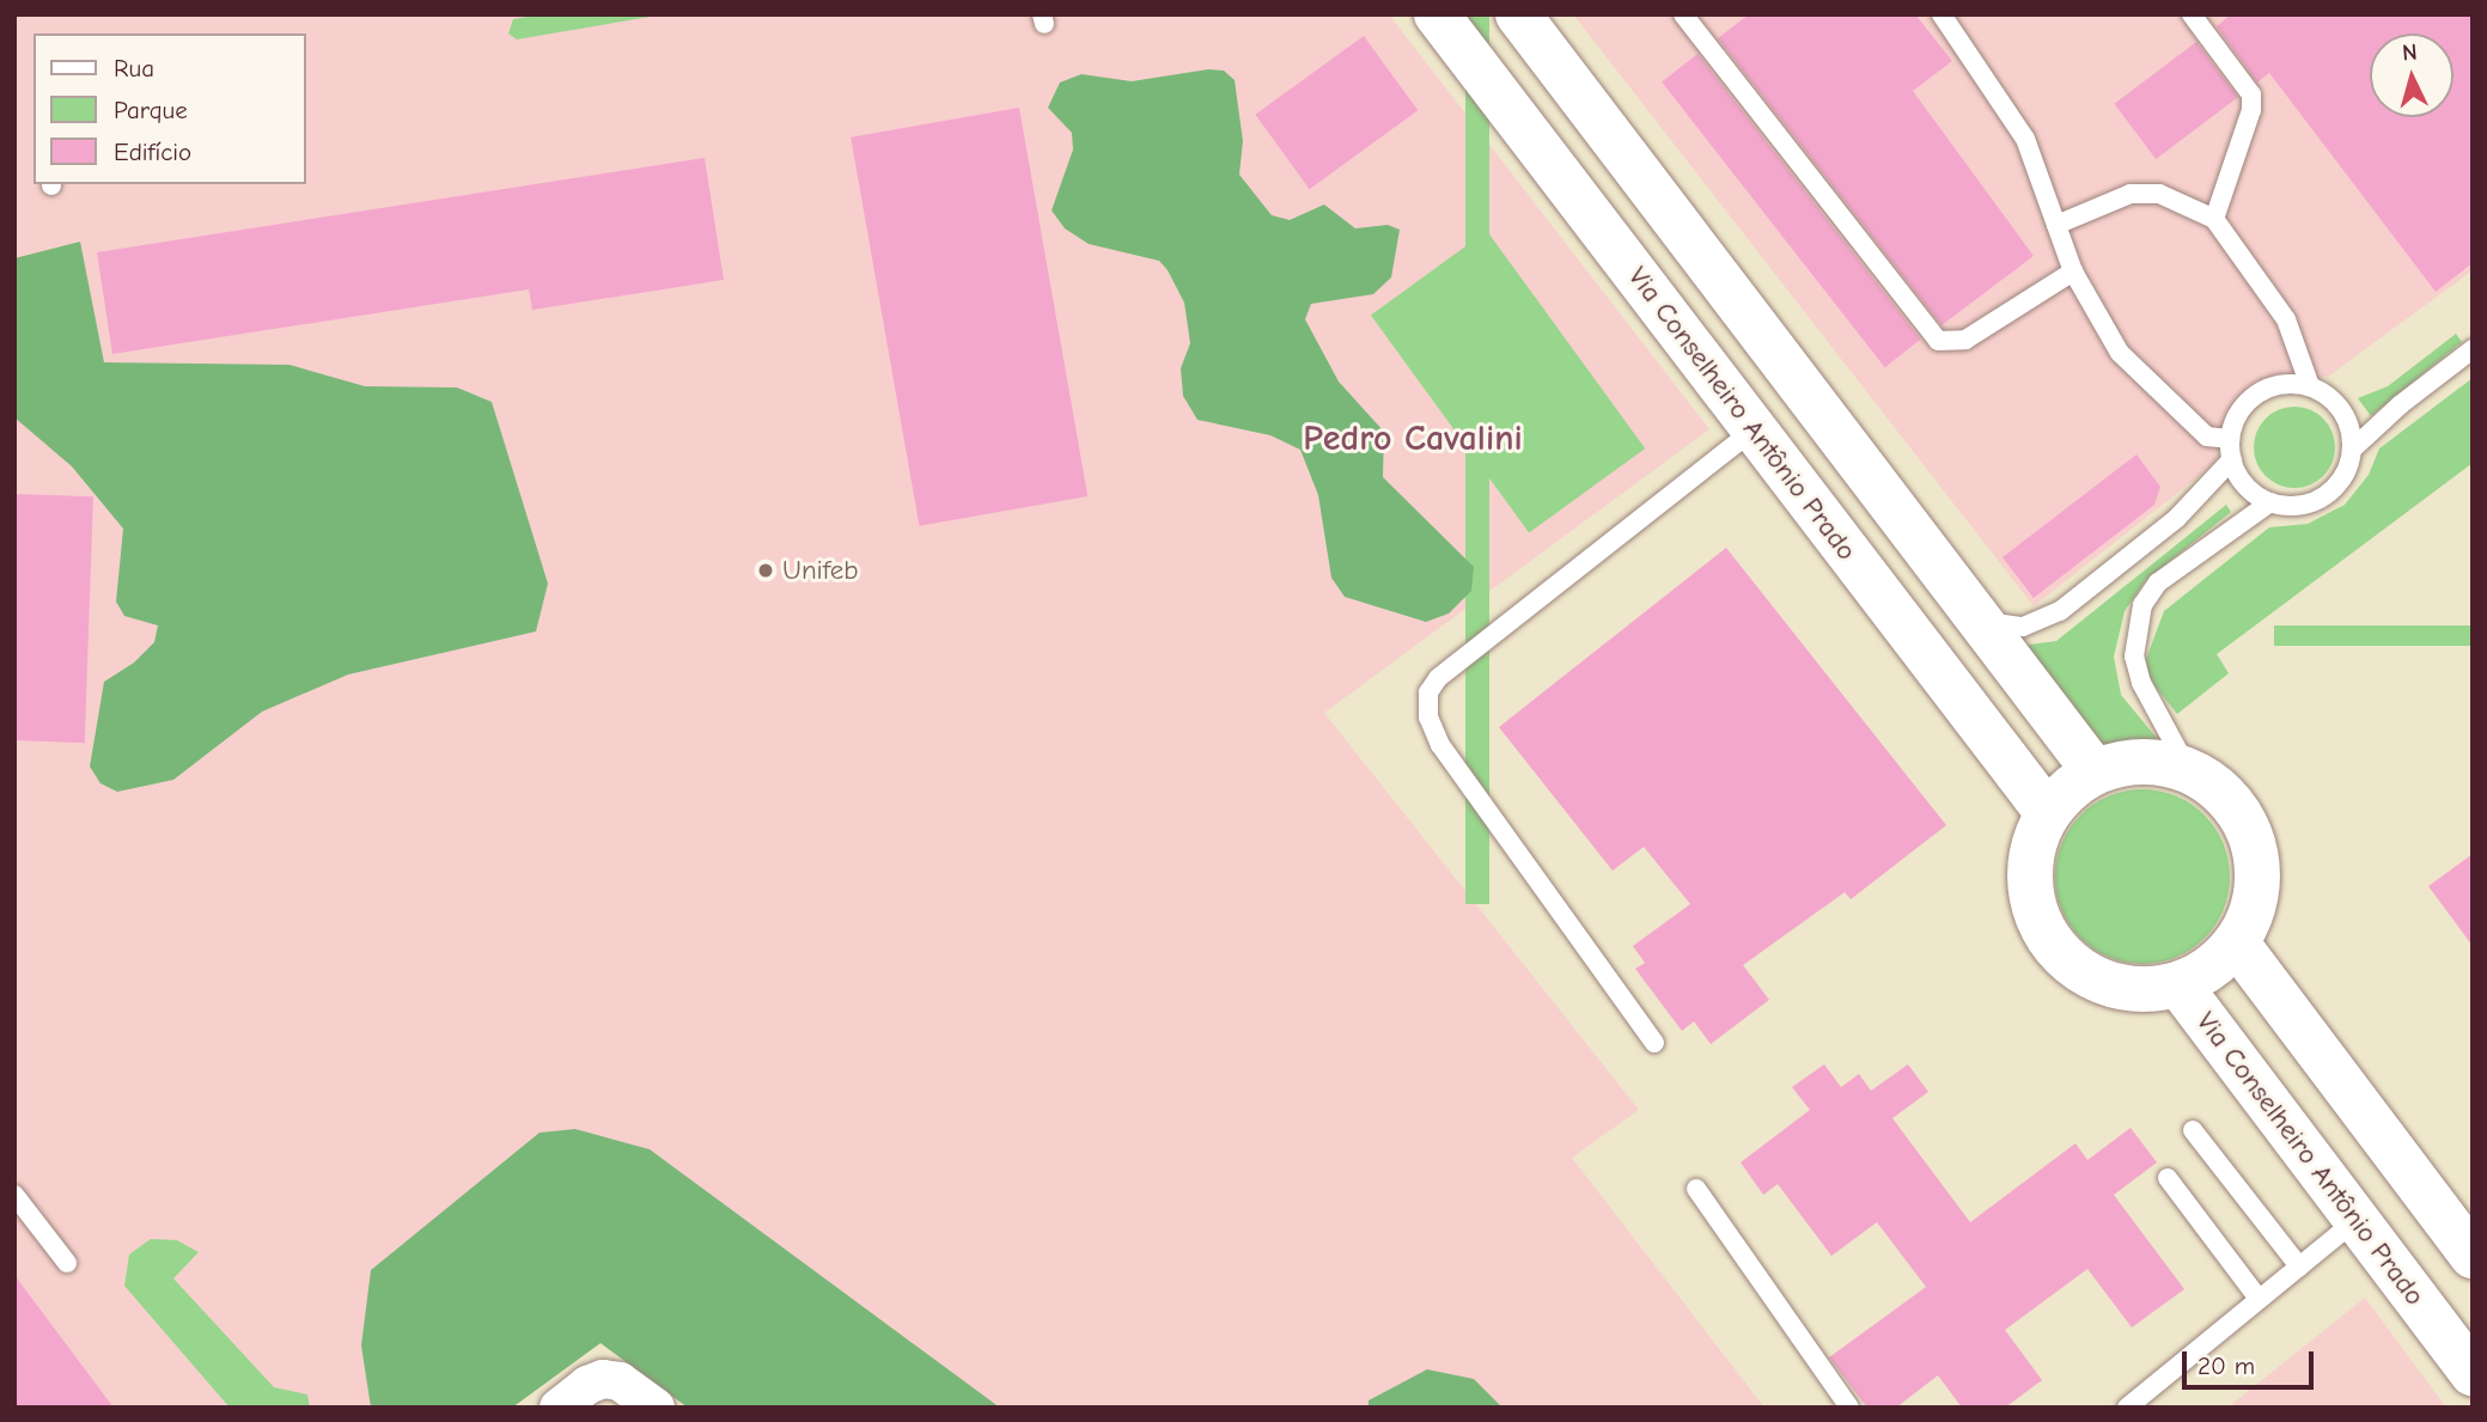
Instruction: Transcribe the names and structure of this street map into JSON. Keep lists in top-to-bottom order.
{
  "streets": {
    "main road": ["Via Conselheiro Antônio Prado"]
  },
  "districts": ["Pedro Cavalini"],
  "places": ["Unifeb"],
  "legend": ["Rua", "Parque", "Edifício"],
  "scale_bar": "20 m",
  "north": "top"
}
